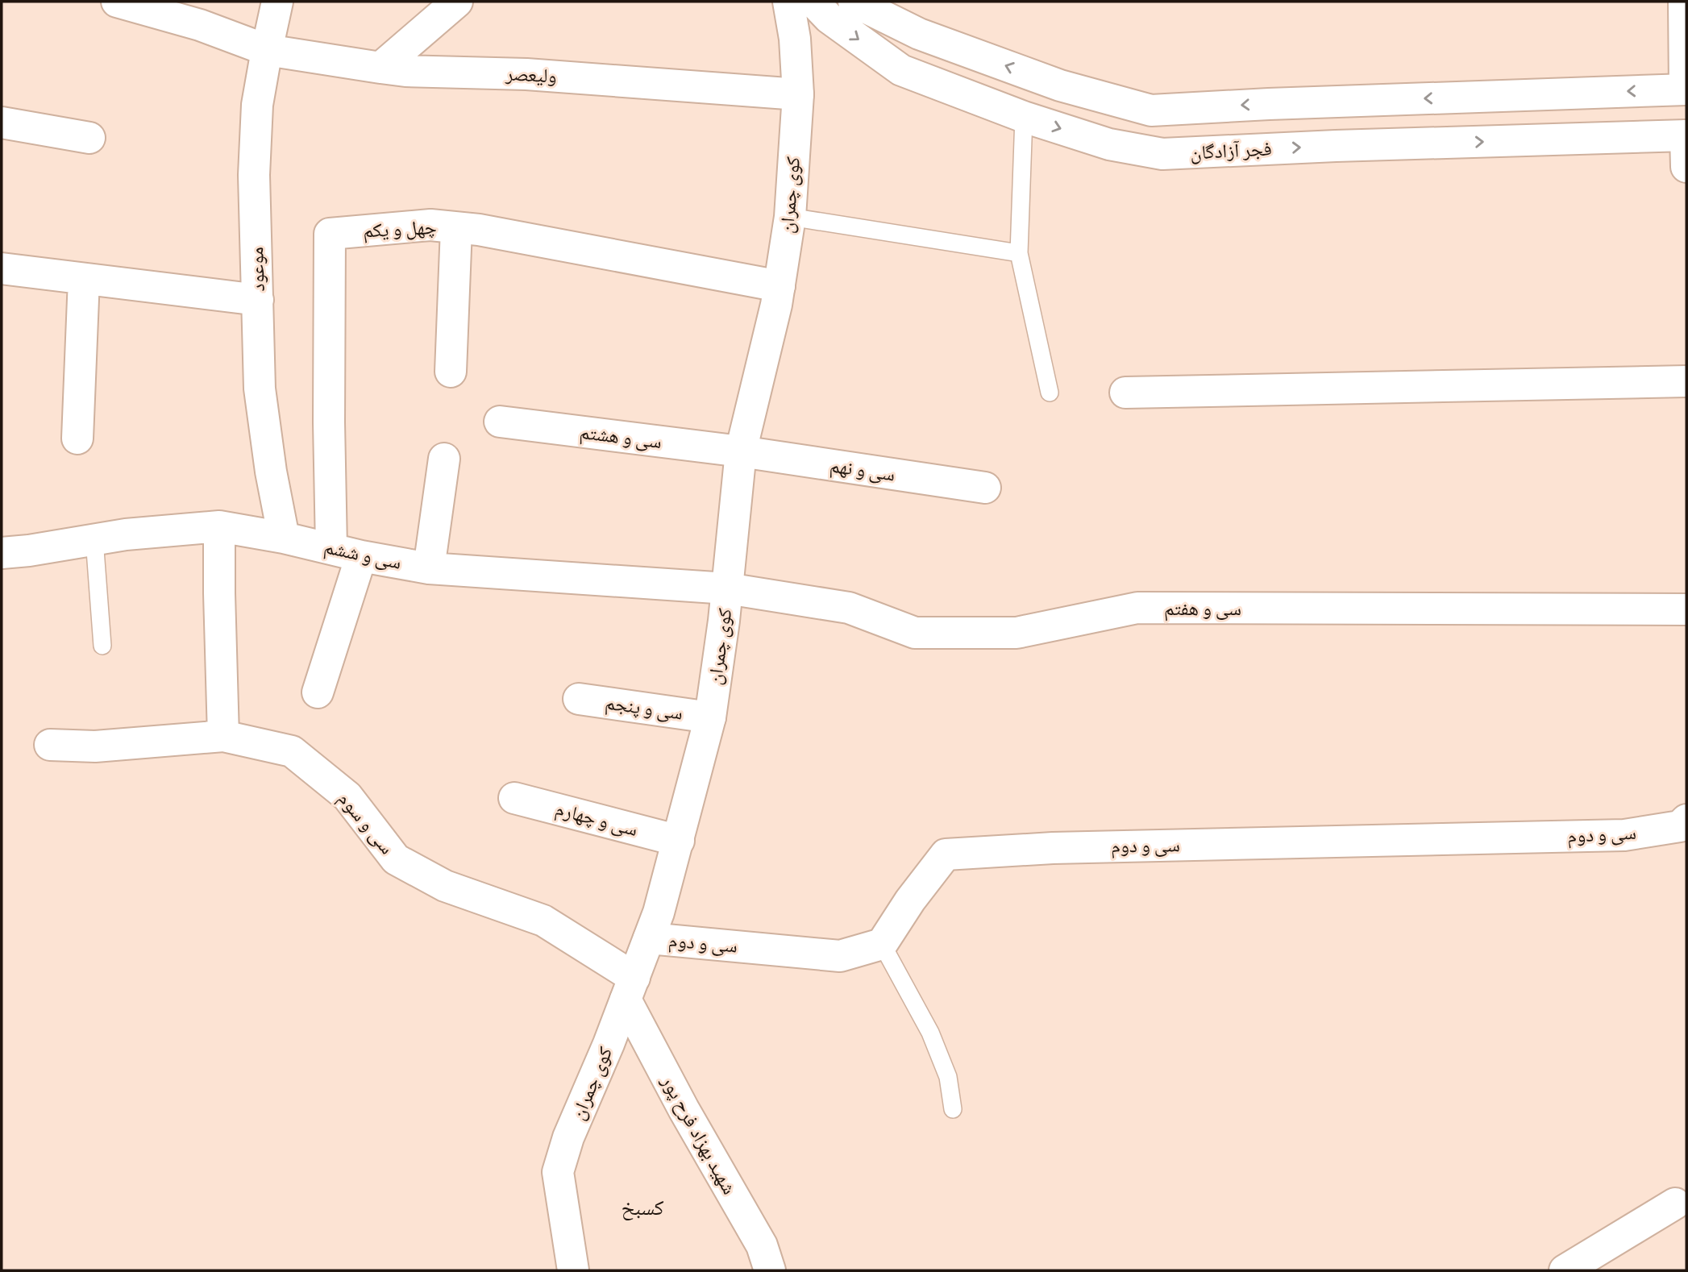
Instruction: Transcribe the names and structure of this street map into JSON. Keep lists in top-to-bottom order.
{
  "streets": {
    "street": [
      "ولیعصر",
      "فجر آزادگان",
      "کوی چمران",
      "چهل و یکم",
      "موعود",
      "سی و هشتم",
      "سی و نهم",
      "سی و ششم",
      "سی و هفتم",
      "سی و پنجم",
      "سی و چهارم",
      "سی و سوم",
      "سی و دوم",
      "شهید بهزاد فرح پور"
    ]
  },
  "crossings": [
    ["ولیعصر", "کوی چمران"],
    ["ولیعصر", "موعود"],
    ["کوی چمران", "چهل و یکم"],
    ["کوی چمران", "سی و هشتم"],
    ["کوی چمران", "سی و نهم"],
    ["کوی چمران", "سی و ششم"],
    ["کوی چمران", "سی و هفتم"],
    ["کوی چمران", "سی و پنجم"],
    ["کوی چمران", "سی و چهارم"],
    ["کوی چمران", "سی و سوم"],
    ["کوی چمران", "سی و دوم"],
    ["کوی چمران", "شهید بهزاد فرح پور"],
    ["چهل و یکم", "سی و ششم"],
    ["موعود", "سی و ششم"],
    ["سی و هشتم", "سی و نهم"],
    ["سی و ششم", "سی و هفتم"],
    ["سی و سوم", "شهید بهزاد فرح پور"]
  ],
  "districts": ["کسبخ"]
}
